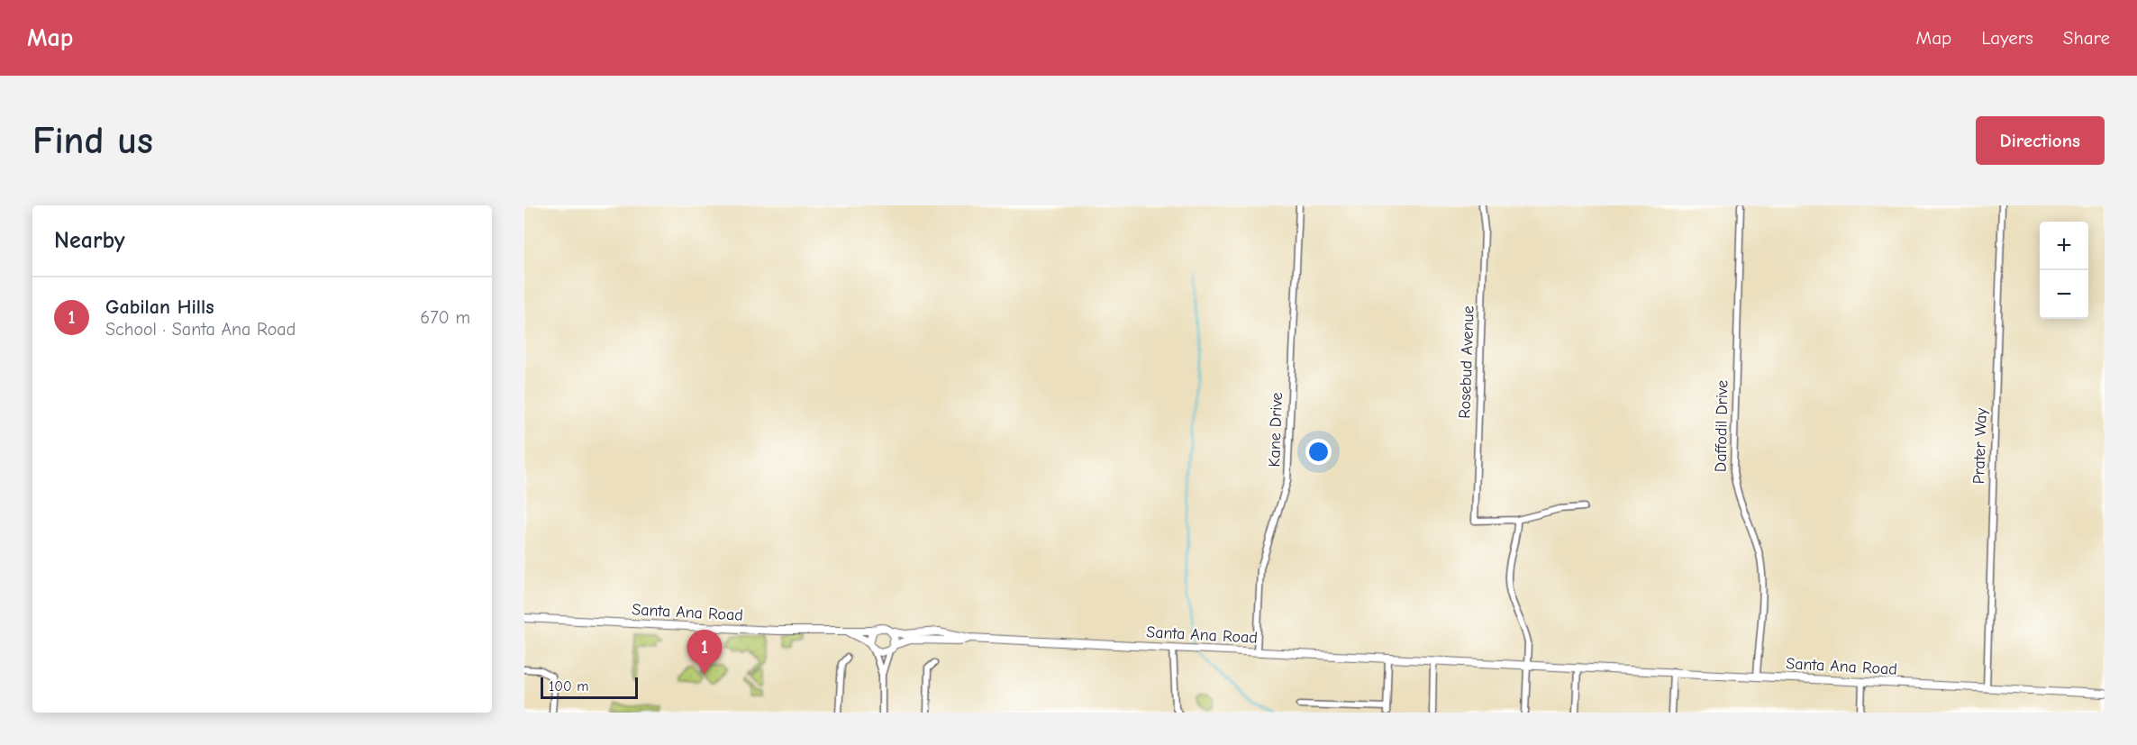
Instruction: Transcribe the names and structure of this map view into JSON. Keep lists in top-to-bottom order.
{
  "streets": {
    "street": [
      "Rosebud Avenue",
      "Daffodil Drive",
      "Kane Drive",
      "Prater Way",
      "Santa Ana Road"
    ]
  },
  "crossings": [
    ["Daffodil Drive", "Santa Ana Road"],
    ["Kane Drive", "Santa Ana Road"],
    ["Prater Way", "Santa Ana Road"]
  ],
  "scale_bar": "100 m",
  "page": {
    "header": "Map",
    "nav": ["Map", "Layers", "Share"],
    "buttons": "Directions",
    "title": "Find us",
    "heading": "Nearby",
    "map_buttons": ["+", "−"],
    "list": [
      {
        "mark": "1",
        "name": "Gabilan Hills",
        "note": "School · Santa Ana Road",
        "value": "670 m"
      }
    ],
    "pins": "1",
    "scale": "100 m"
  }
}
